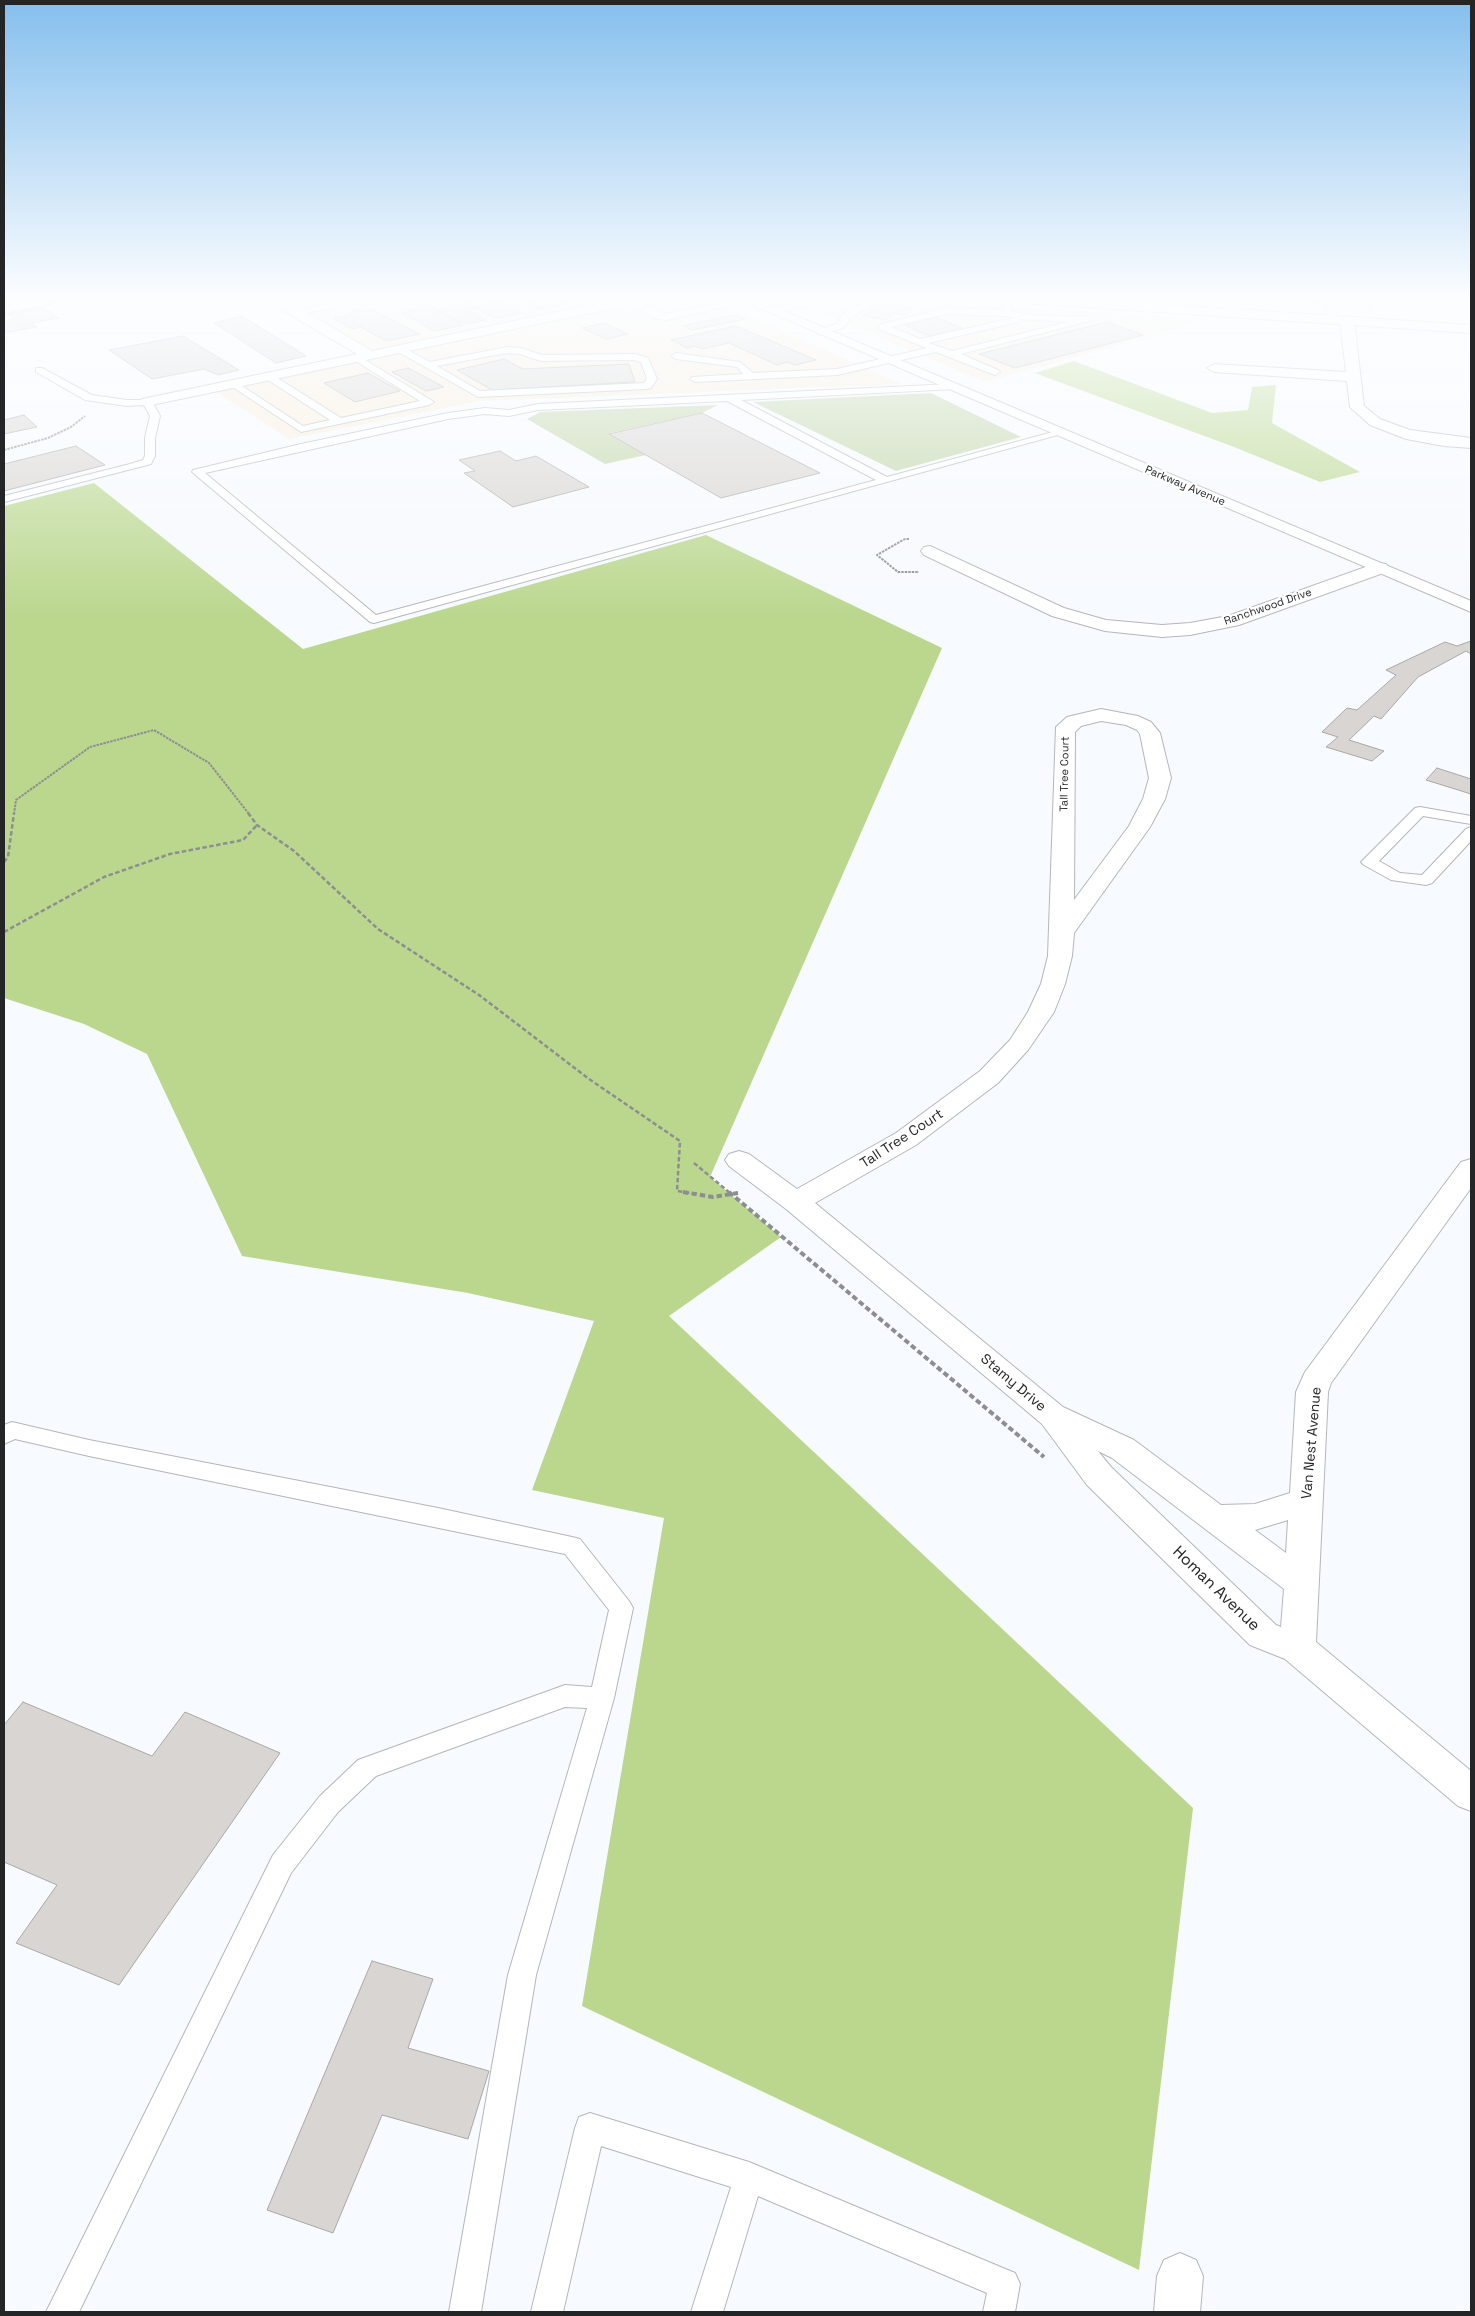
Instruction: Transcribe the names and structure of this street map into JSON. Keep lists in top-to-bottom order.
{
  "streets": {
    "street": [
      "Parkway Avenue",
      "Ranchwood Drive",
      "Tall Tree Court",
      "Stamy Drive",
      "Van Nest Avenue",
      "Homan Avenue"
    ]
  },
  "crossings": [
    ["Parkway Avenue", "Ranchwood Drive"],
    ["Tall Tree Court", "Stamy Drive"],
    ["Stamy Drive", "Van Nest Avenue"],
    ["Stamy Drive", "Homan Avenue"],
    ["Van Nest Avenue", "Homan Avenue"]
  ]
}
